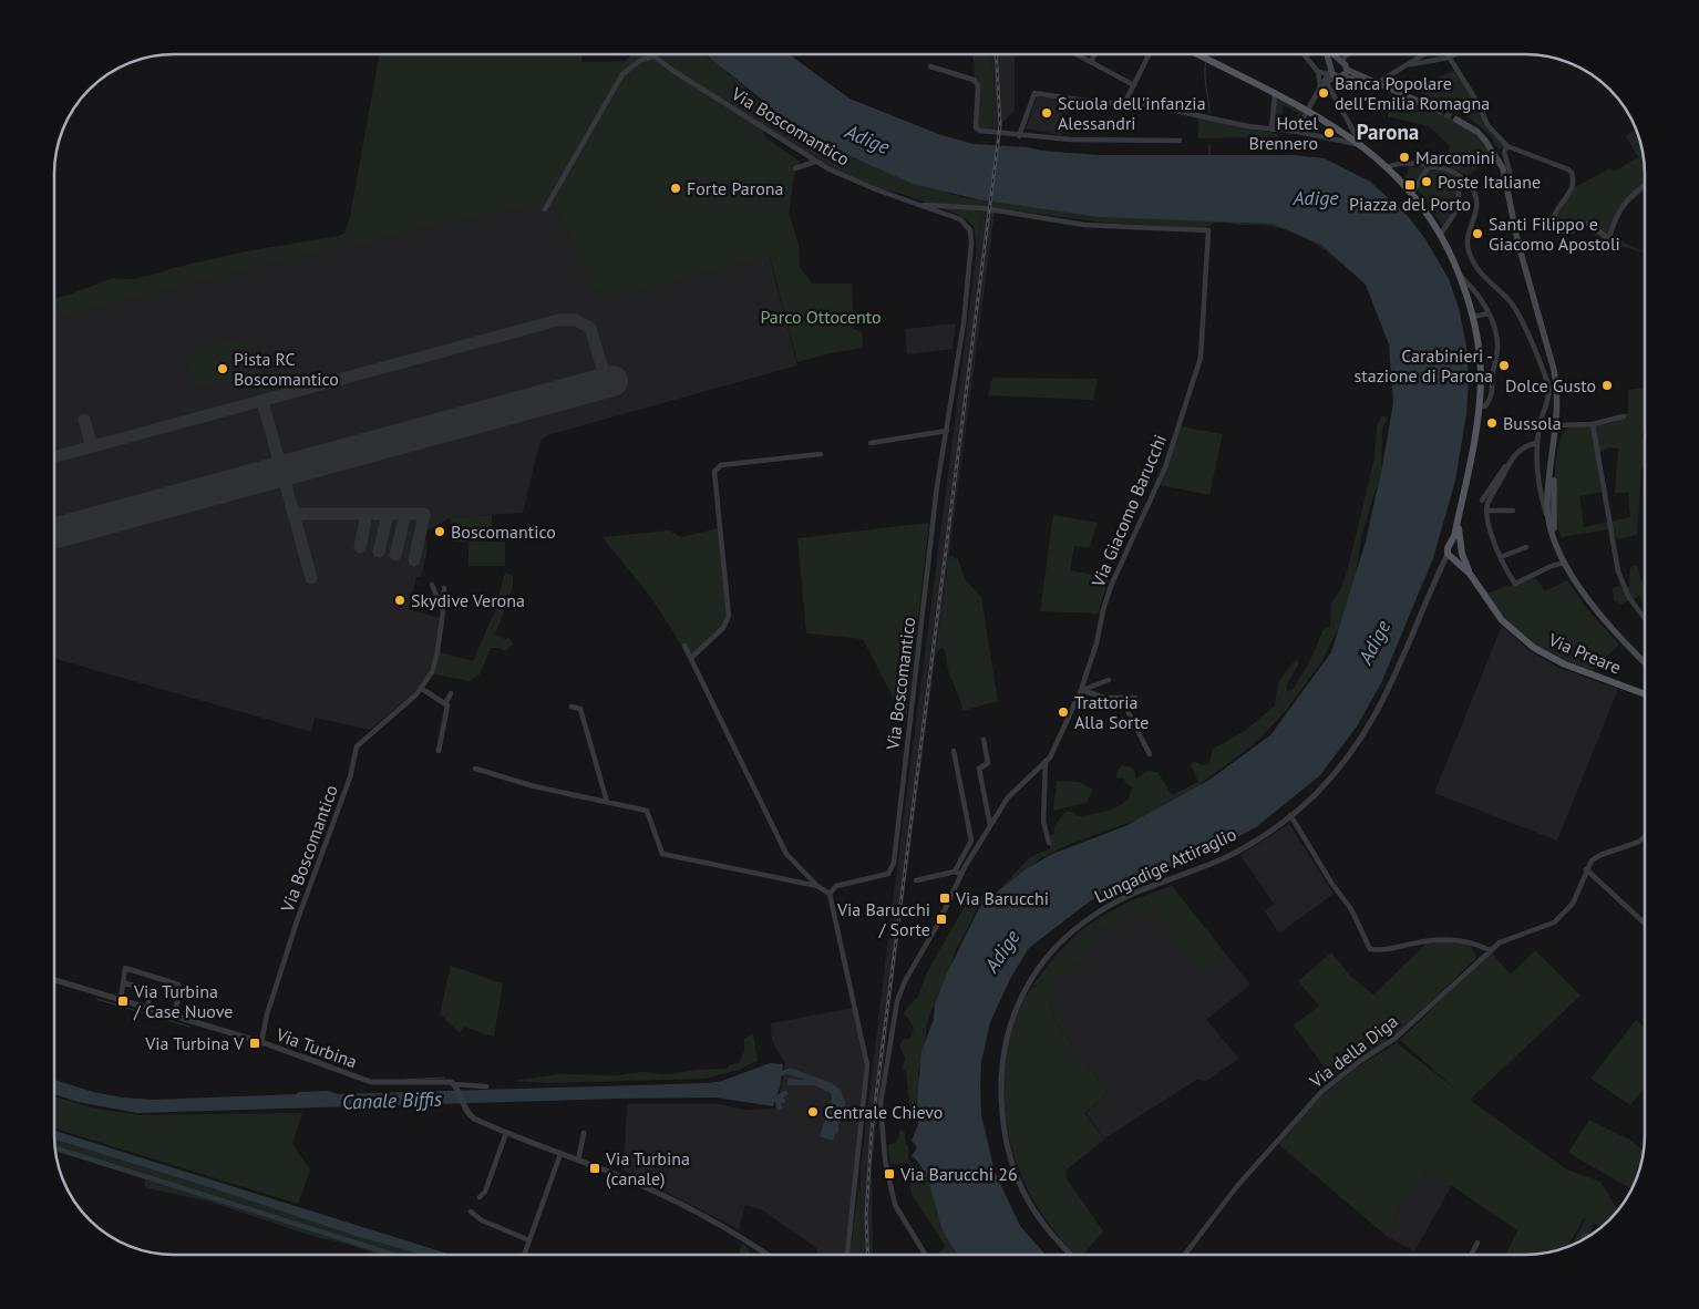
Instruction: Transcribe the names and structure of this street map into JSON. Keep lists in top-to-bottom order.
{
  "streets": {
    "main road": ["Via Preare", "Lungadige Attiraglio"],
    "street": [
      "Via Boscomantico",
      "Via Giacomo Barucchi",
      "Via Turbina",
      "Via della Diga"
    ]
  },
  "crossings": [
    ["Via Boscomantico", "Via Giacomo Barucchi"],
    ["Via Boscomantico", "Via Turbina"],
    ["Via Preare", "Lungadige Attiraglio"]
  ],
  "districts": ["Parona"],
  "water": ["Adige", "Canale Biffis"],
  "parks": ["Parco Ottocento"],
  "places": {
    "other": [
      "Banca Popolare dell'Emilia Romagna",
      "Scuola dell'infanzia Alessandri",
      "Hotel Brennero",
      "Marcomini",
      "Poste Italiane",
      "Forte Parona",
      "Santi Filippo e Giacomo Apostoli",
      "Carabinieri - stazione di Parona",
      "Pista RC Boscomantico",
      "Dolce Gusto",
      "Bussola",
      "Boscomantico",
      "Skydive Verona",
      "Trattoria Alla Sorte",
      "Centrale Chievo"
    ],
    "transit": [
      "Piazza del Porto",
      "Via Barucchi",
      "Via Barucchi / Sorte",
      "Via Turbina / Case Nuove",
      "Via Turbina V",
      "Via Turbina (canale)",
      "Via Barucchi 26"
    ]
  }
}
